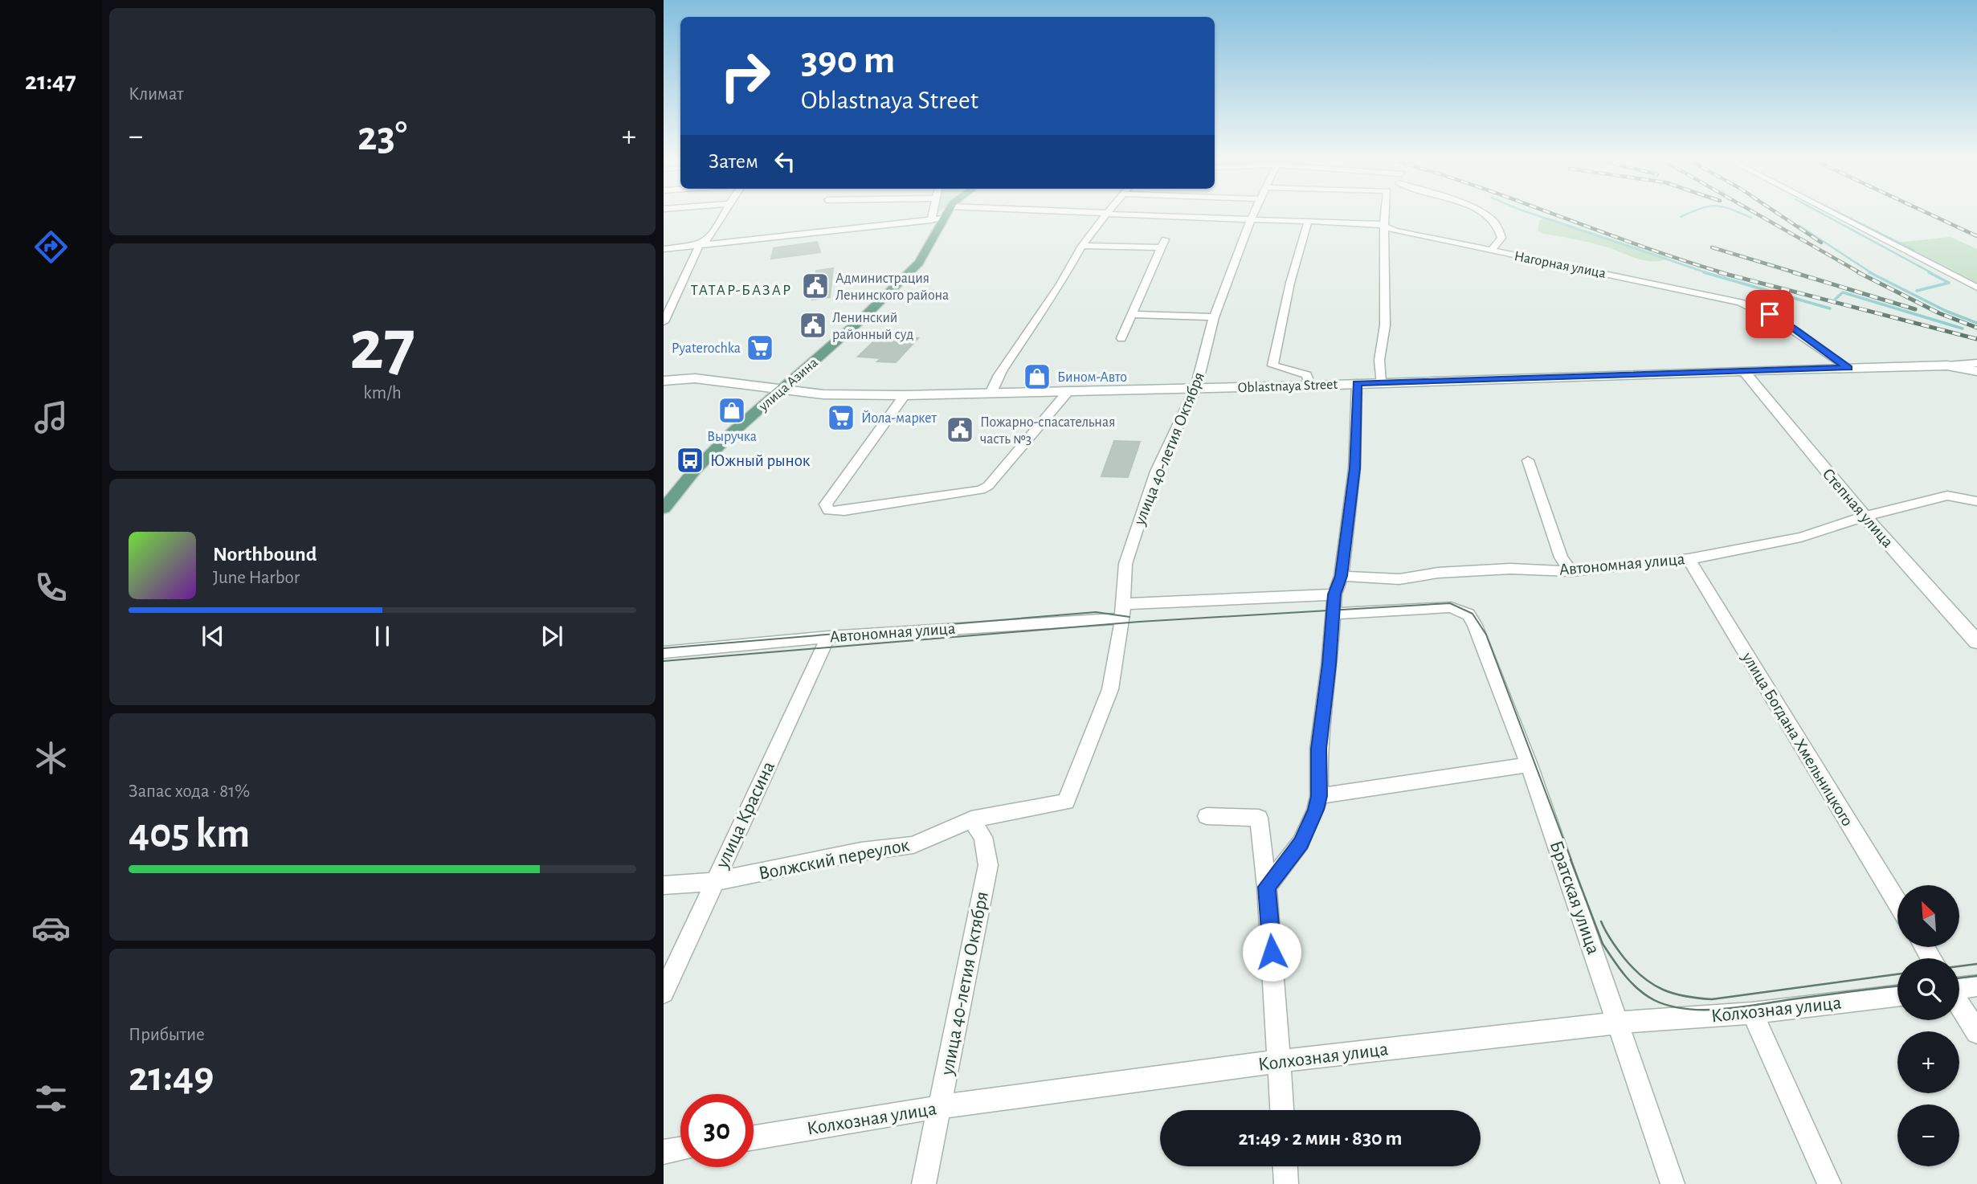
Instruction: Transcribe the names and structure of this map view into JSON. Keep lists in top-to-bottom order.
{
  "streets": {
    "main road": ["улица Азина", "Oblastnaya Street", "Степная улица"],
    "street": [
      "Нагорная улица",
      "улица 40-летия Октября",
      "Автономная улица",
      "улица Богдана Хмельницкого",
      "улица Красина",
      "Волжский переулок",
      "Братская улица",
      "Колхозная улица"
    ]
  },
  "crossings": [
    ["Нагорная улица", "Oblastnaya Street"],
    ["Нагорная улица", "улица 40-летия Октября"],
    ["улица Азина", "Oblastnaya Street"],
    ["Oblastnaya Street", "улица 40-летия Октября"],
    ["Oblastnaya Street", "Степная улица"],
    ["улица 40-летия Октября", "Автономная улица"],
    ["улица 40-летия Октября", "Волжский переулок"],
    ["улица 40-летия Октября", "Колхозная улица"],
    ["Степная улица", "Автономная улица"],
    ["Автономная улица", "улица Богдана Хмельницкого"],
    ["Автономная улица", "улица Красина"],
    ["улица Красина", "Волжский переулок"],
    ["Братская улица", "Колхозная улица"]
  ],
  "districts": ["ТАТАР-БАЗАР"],
  "places": {
    "public building": ["Администрация Ленинского района", "Ленинский районный суд", "Пожарно-спасательная часть №3"],
    "supermarket": ["Pyaterochka", "Йола-маркет"],
    "shop": ["Бином-Авто", "Выручка"],
    "bus stop": ["Южный рынок"]
  },
  "north": "top left",
  "page": {
    "tabs": "21:47",
    "tile": [
      "Климат",
      ["27", "km/h"],
      ["Запас хода · 81%", "405 km"],
      ["Прибытие", "21:49"]
    ],
    "turn": ["390 m", "Oblastnaya Street"],
    "heat": ["−", "23°", "+"],
    "then": "Затем",
    "song": ["Northbound", "June Harbor"],
    "map_buttons": ["+", "−"],
    "limit": "30",
    "trip": "21:49 · 2 мин · 830 m"
  }
}
